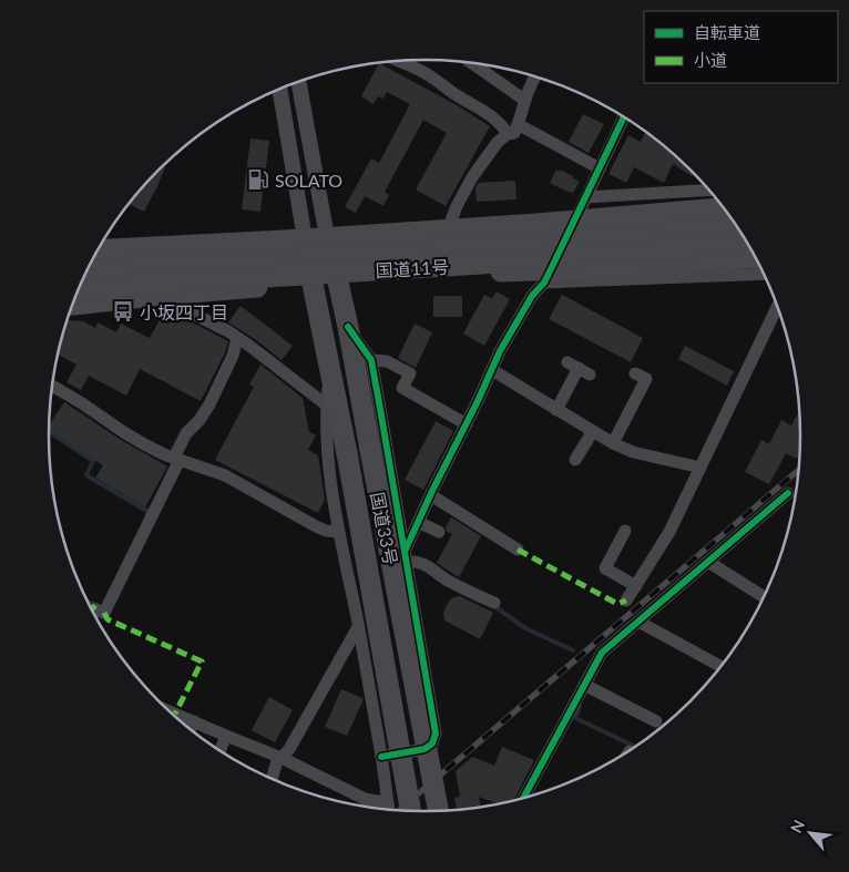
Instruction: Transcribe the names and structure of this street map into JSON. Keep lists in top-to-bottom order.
{
  "streets": {
    "highway": ["国道11号", "国道33号"]
  },
  "places": {
    "fuel station": ["SOLATO"],
    "bus stop": ["小坂四丁目"]
  },
  "legend": ["自転車道", "小道"],
  "north": "top left"
}
